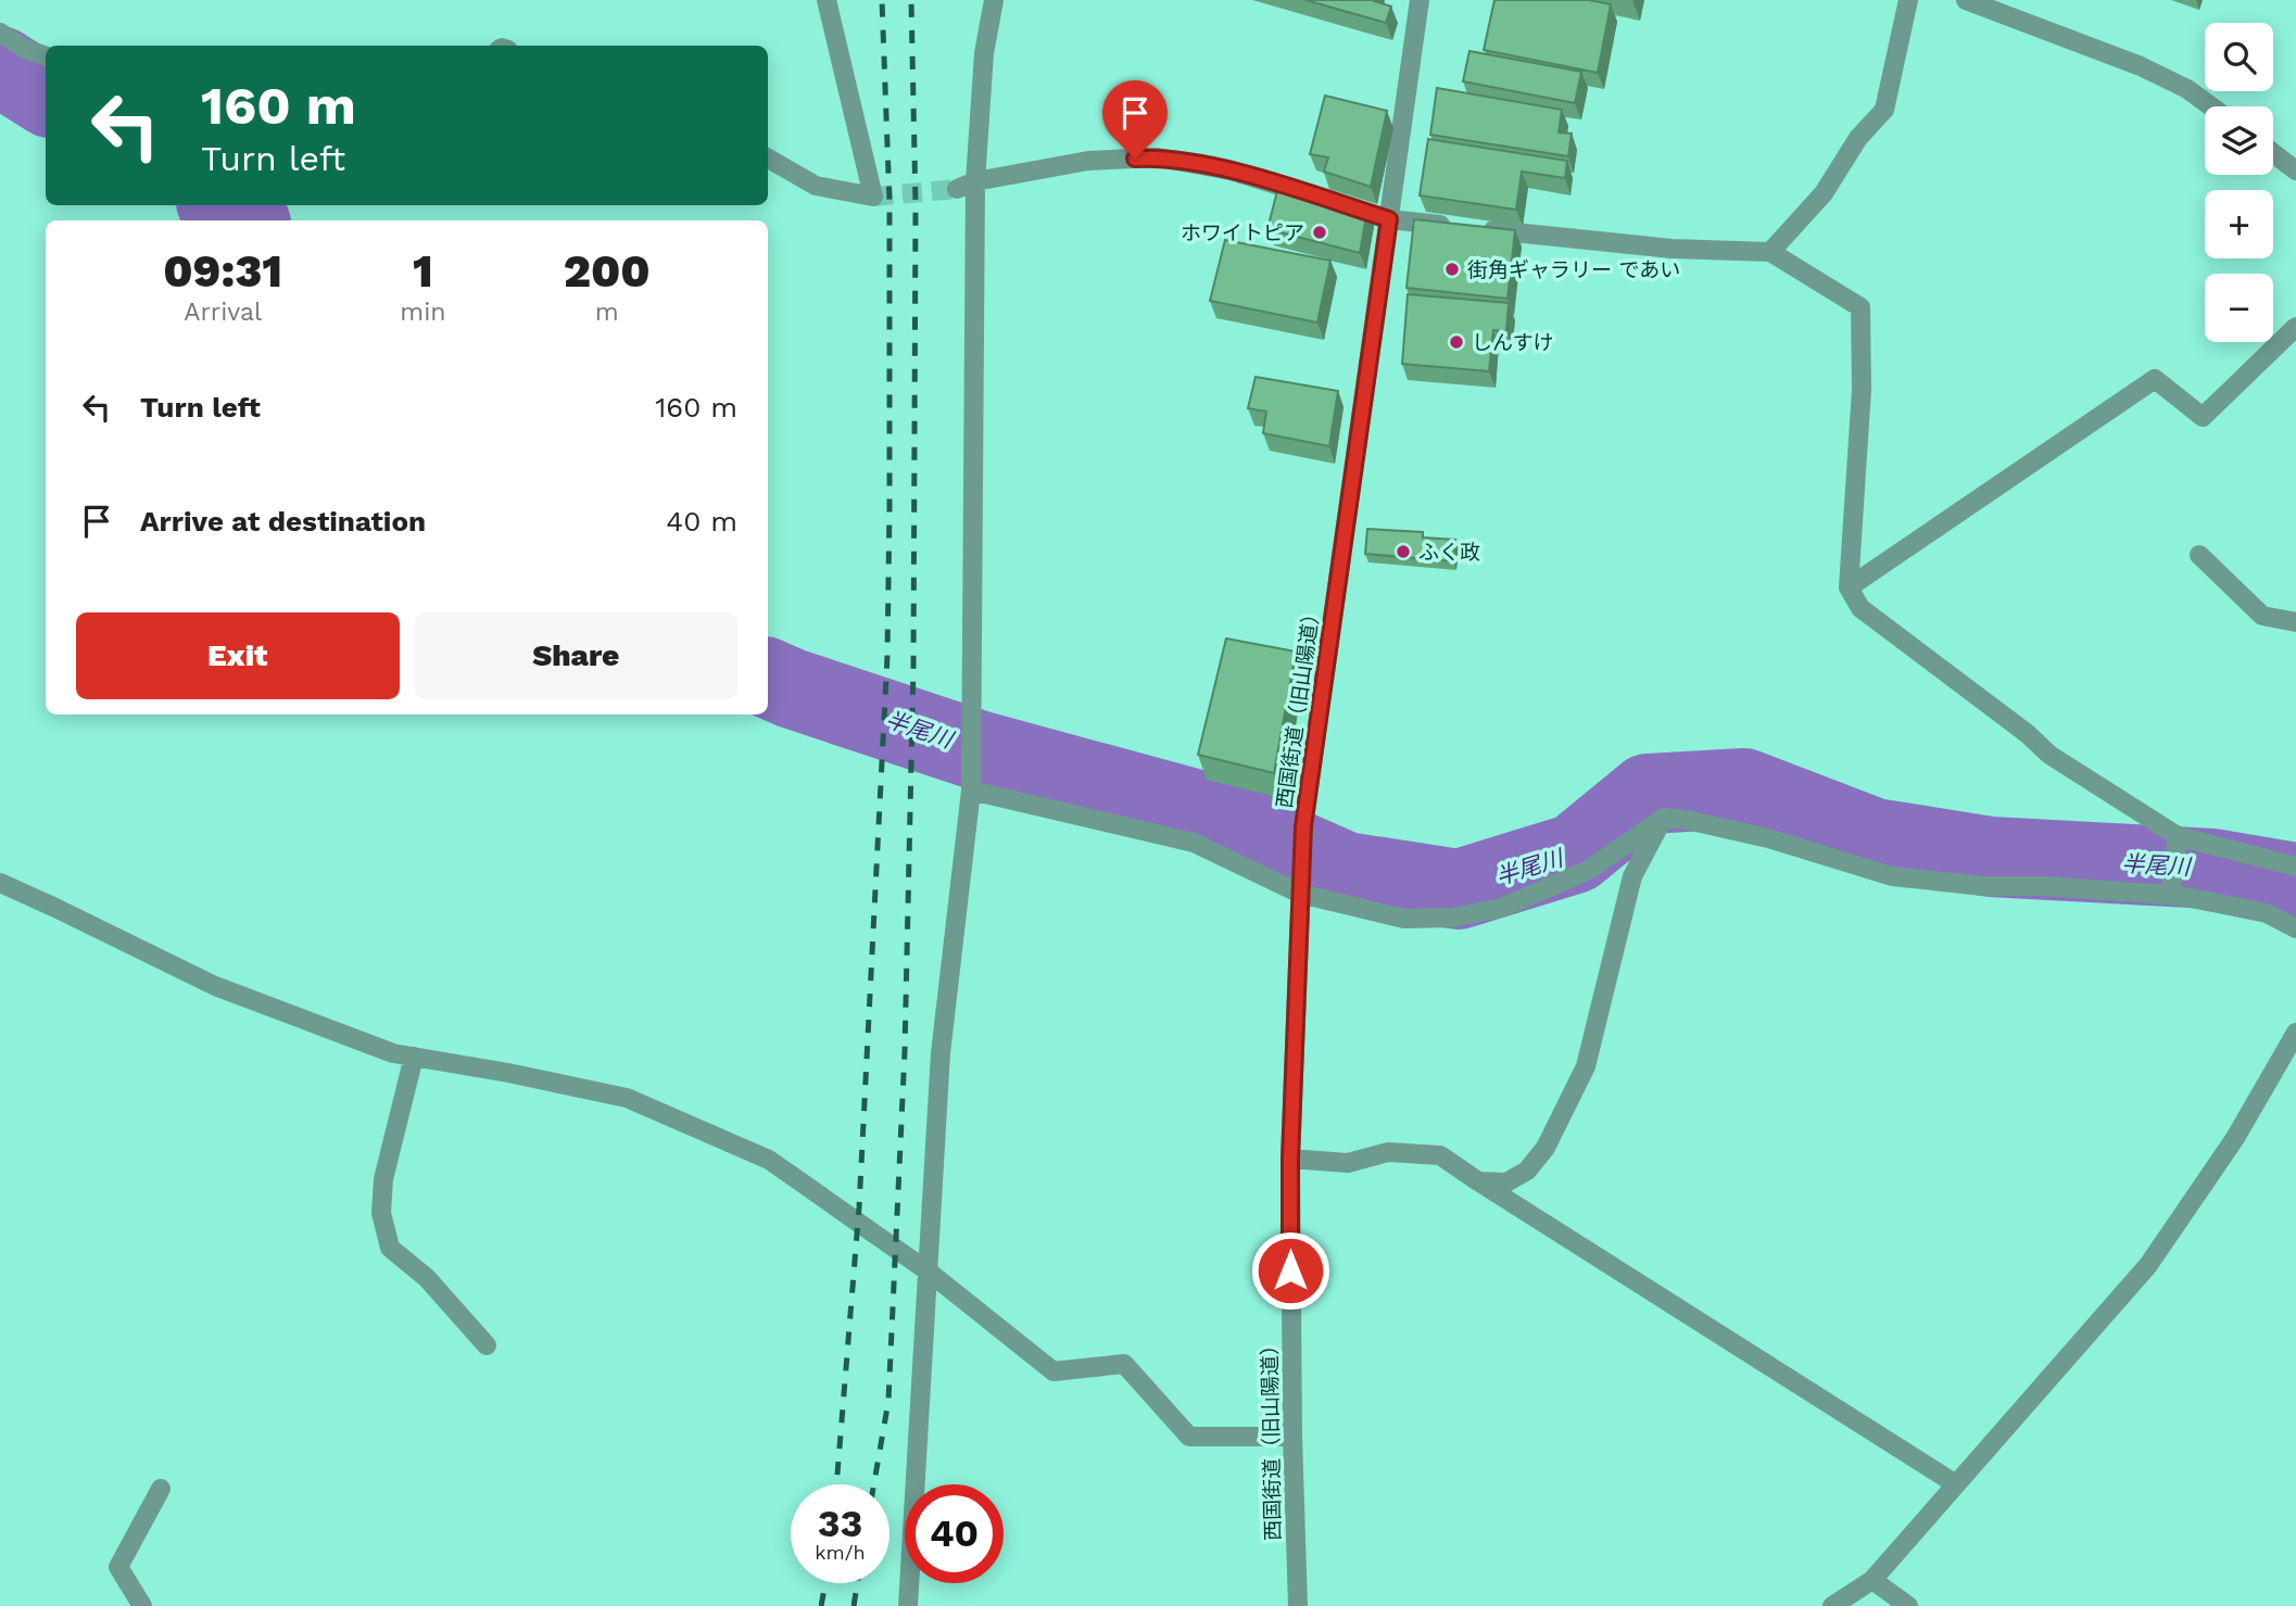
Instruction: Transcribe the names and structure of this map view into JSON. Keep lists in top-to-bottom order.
{
  "streets": {
    "street": ["西国街道（旧山陽道）"]
  },
  "water": ["半尾川"],
  "places": [
    "ホワイトピア",
    "街角ギャラリー であい",
    "しんすけ",
    "ふく政"
  ],
  "page": {
    "map_buttons": ["+", "−"],
    "turn": ["160 m", "Turn left"],
    "eta": [
      "09:31",
      "Arrival",
      "1",
      "min",
      "200",
      "m"
    ],
    "list": [
      {
        "name": "Turn left",
        "value": "160 m"
      },
      {
        "name": "Arrive at destination",
        "value": "40 m"
      }
    ],
    "buttons": ["Exit", "Share"],
    "speed": "33 km/h",
    "limit": "40"
  }
}
